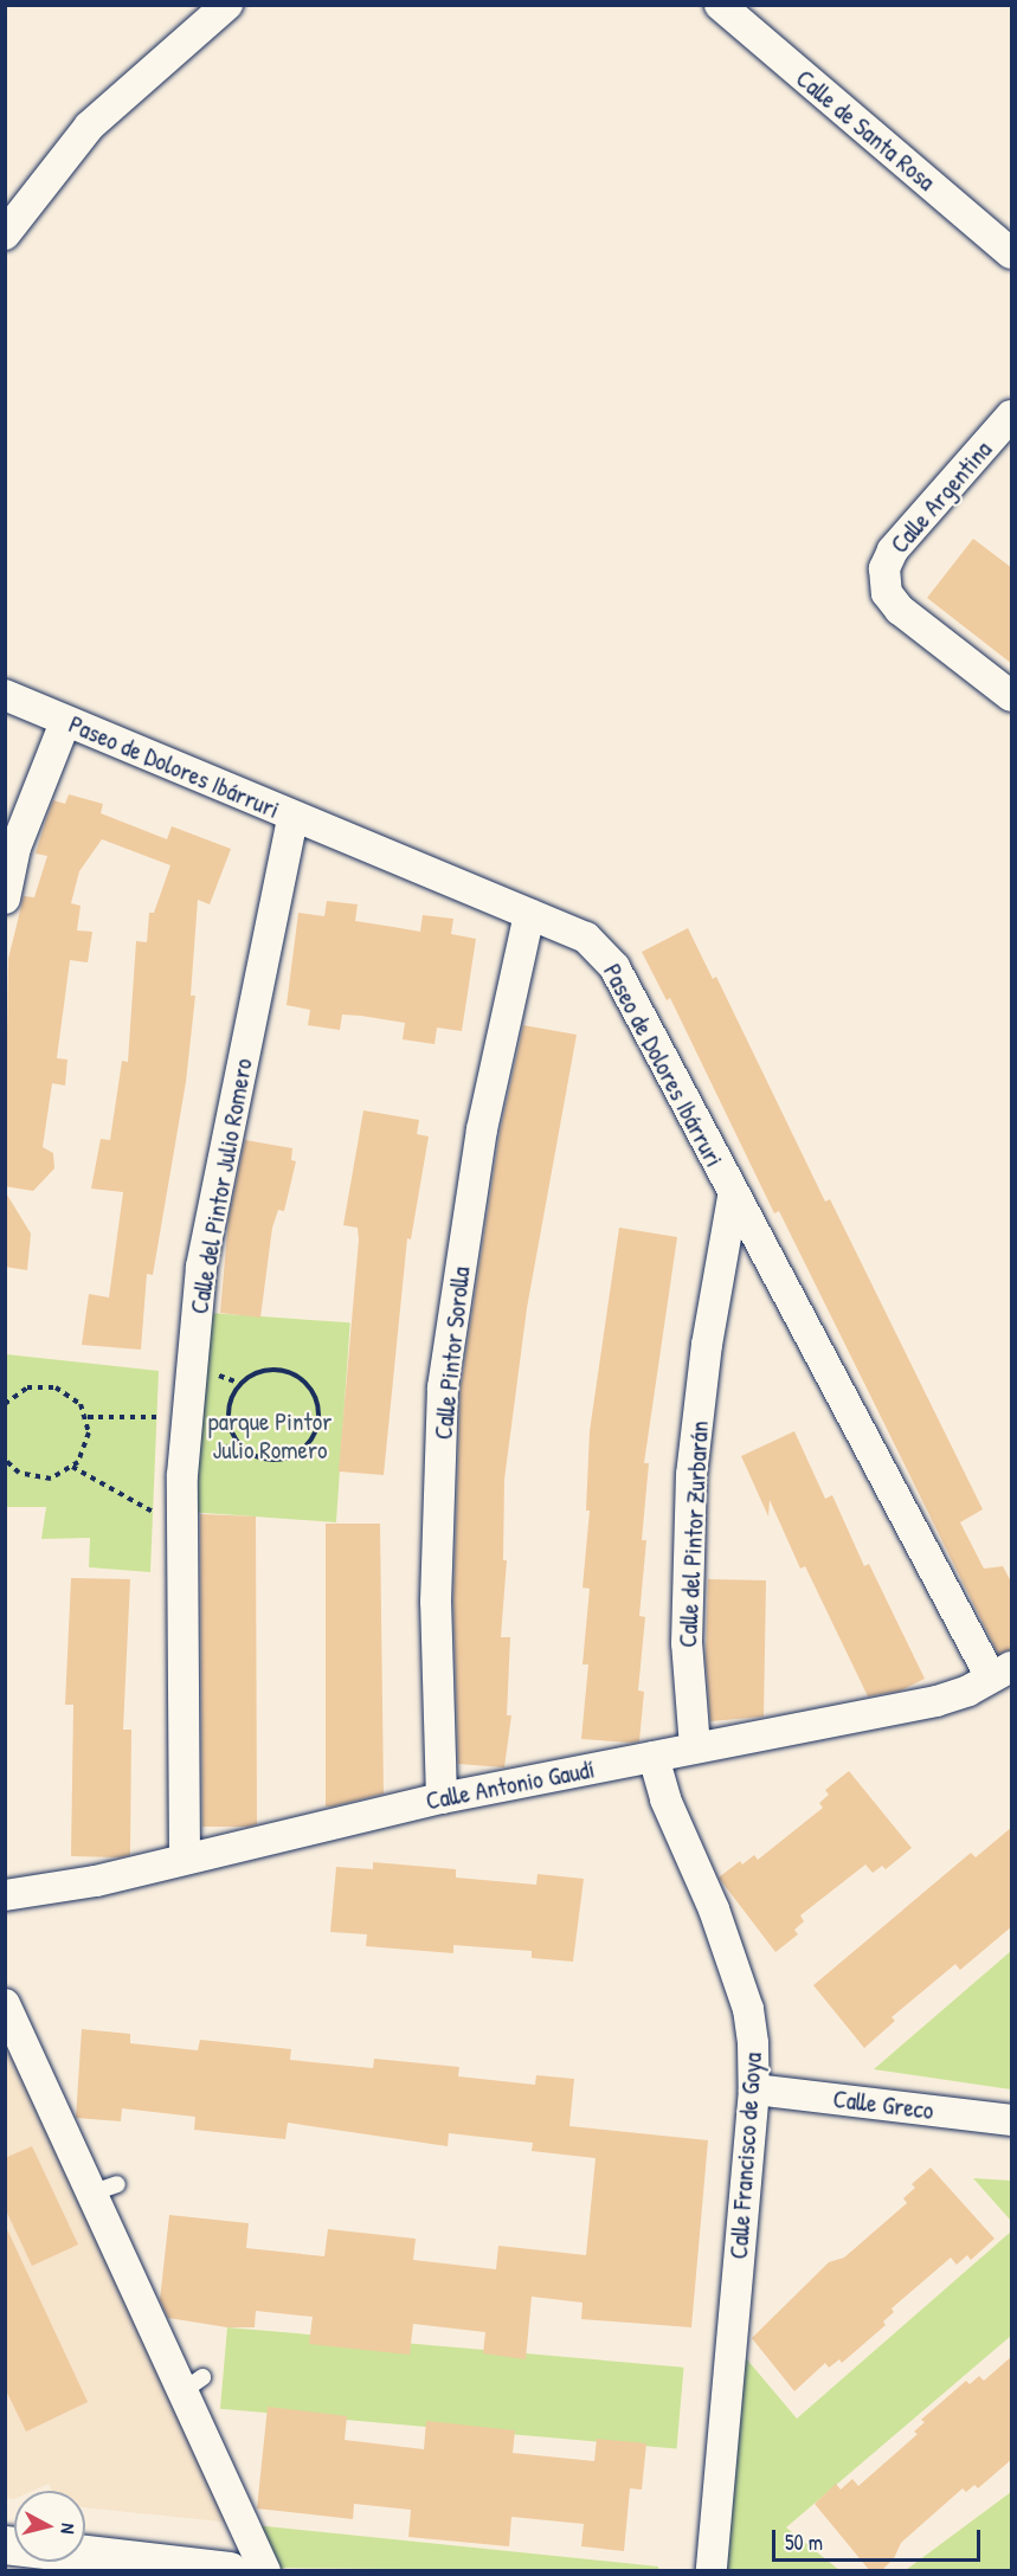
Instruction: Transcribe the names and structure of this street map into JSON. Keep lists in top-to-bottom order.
{
  "streets": {
    "street": [
      "Calle de Santa Rosa",
      "Calle Argentina",
      "Paseo de Dolores Ibárruri",
      "Calle del Pintor Julio Romero",
      "Calle Pintor Sorolla",
      "Calle del Pintor Zurbarán",
      "Calle Antonio Gaudí",
      "Calle Greco",
      "Calle Francisco de Goya"
    ]
  },
  "crossings": [
    ["Paseo de Dolores Ibárruri", "Calle del Pintor Julio Romero"],
    ["Paseo de Dolores Ibárruri", "Calle Pintor Sorolla"],
    ["Paseo de Dolores Ibárruri", "Calle del Pintor Zurbarán"],
    ["Paseo de Dolores Ibárruri", "Calle Antonio Gaudí"],
    ["Calle del Pintor Julio Romero", "Calle Antonio Gaudí"],
    ["Calle Pintor Sorolla", "Calle Antonio Gaudí"],
    ["Calle del Pintor Zurbarán", "Calle Antonio Gaudí"],
    ["Calle Antonio Gaudí", "Calle Francisco de Goya"],
    ["Calle Greco", "Calle Francisco de Goya"]
  ],
  "parks": ["parque Pintor Julio Romero"],
  "scale_bar": "50 m",
  "north": "right"
}
